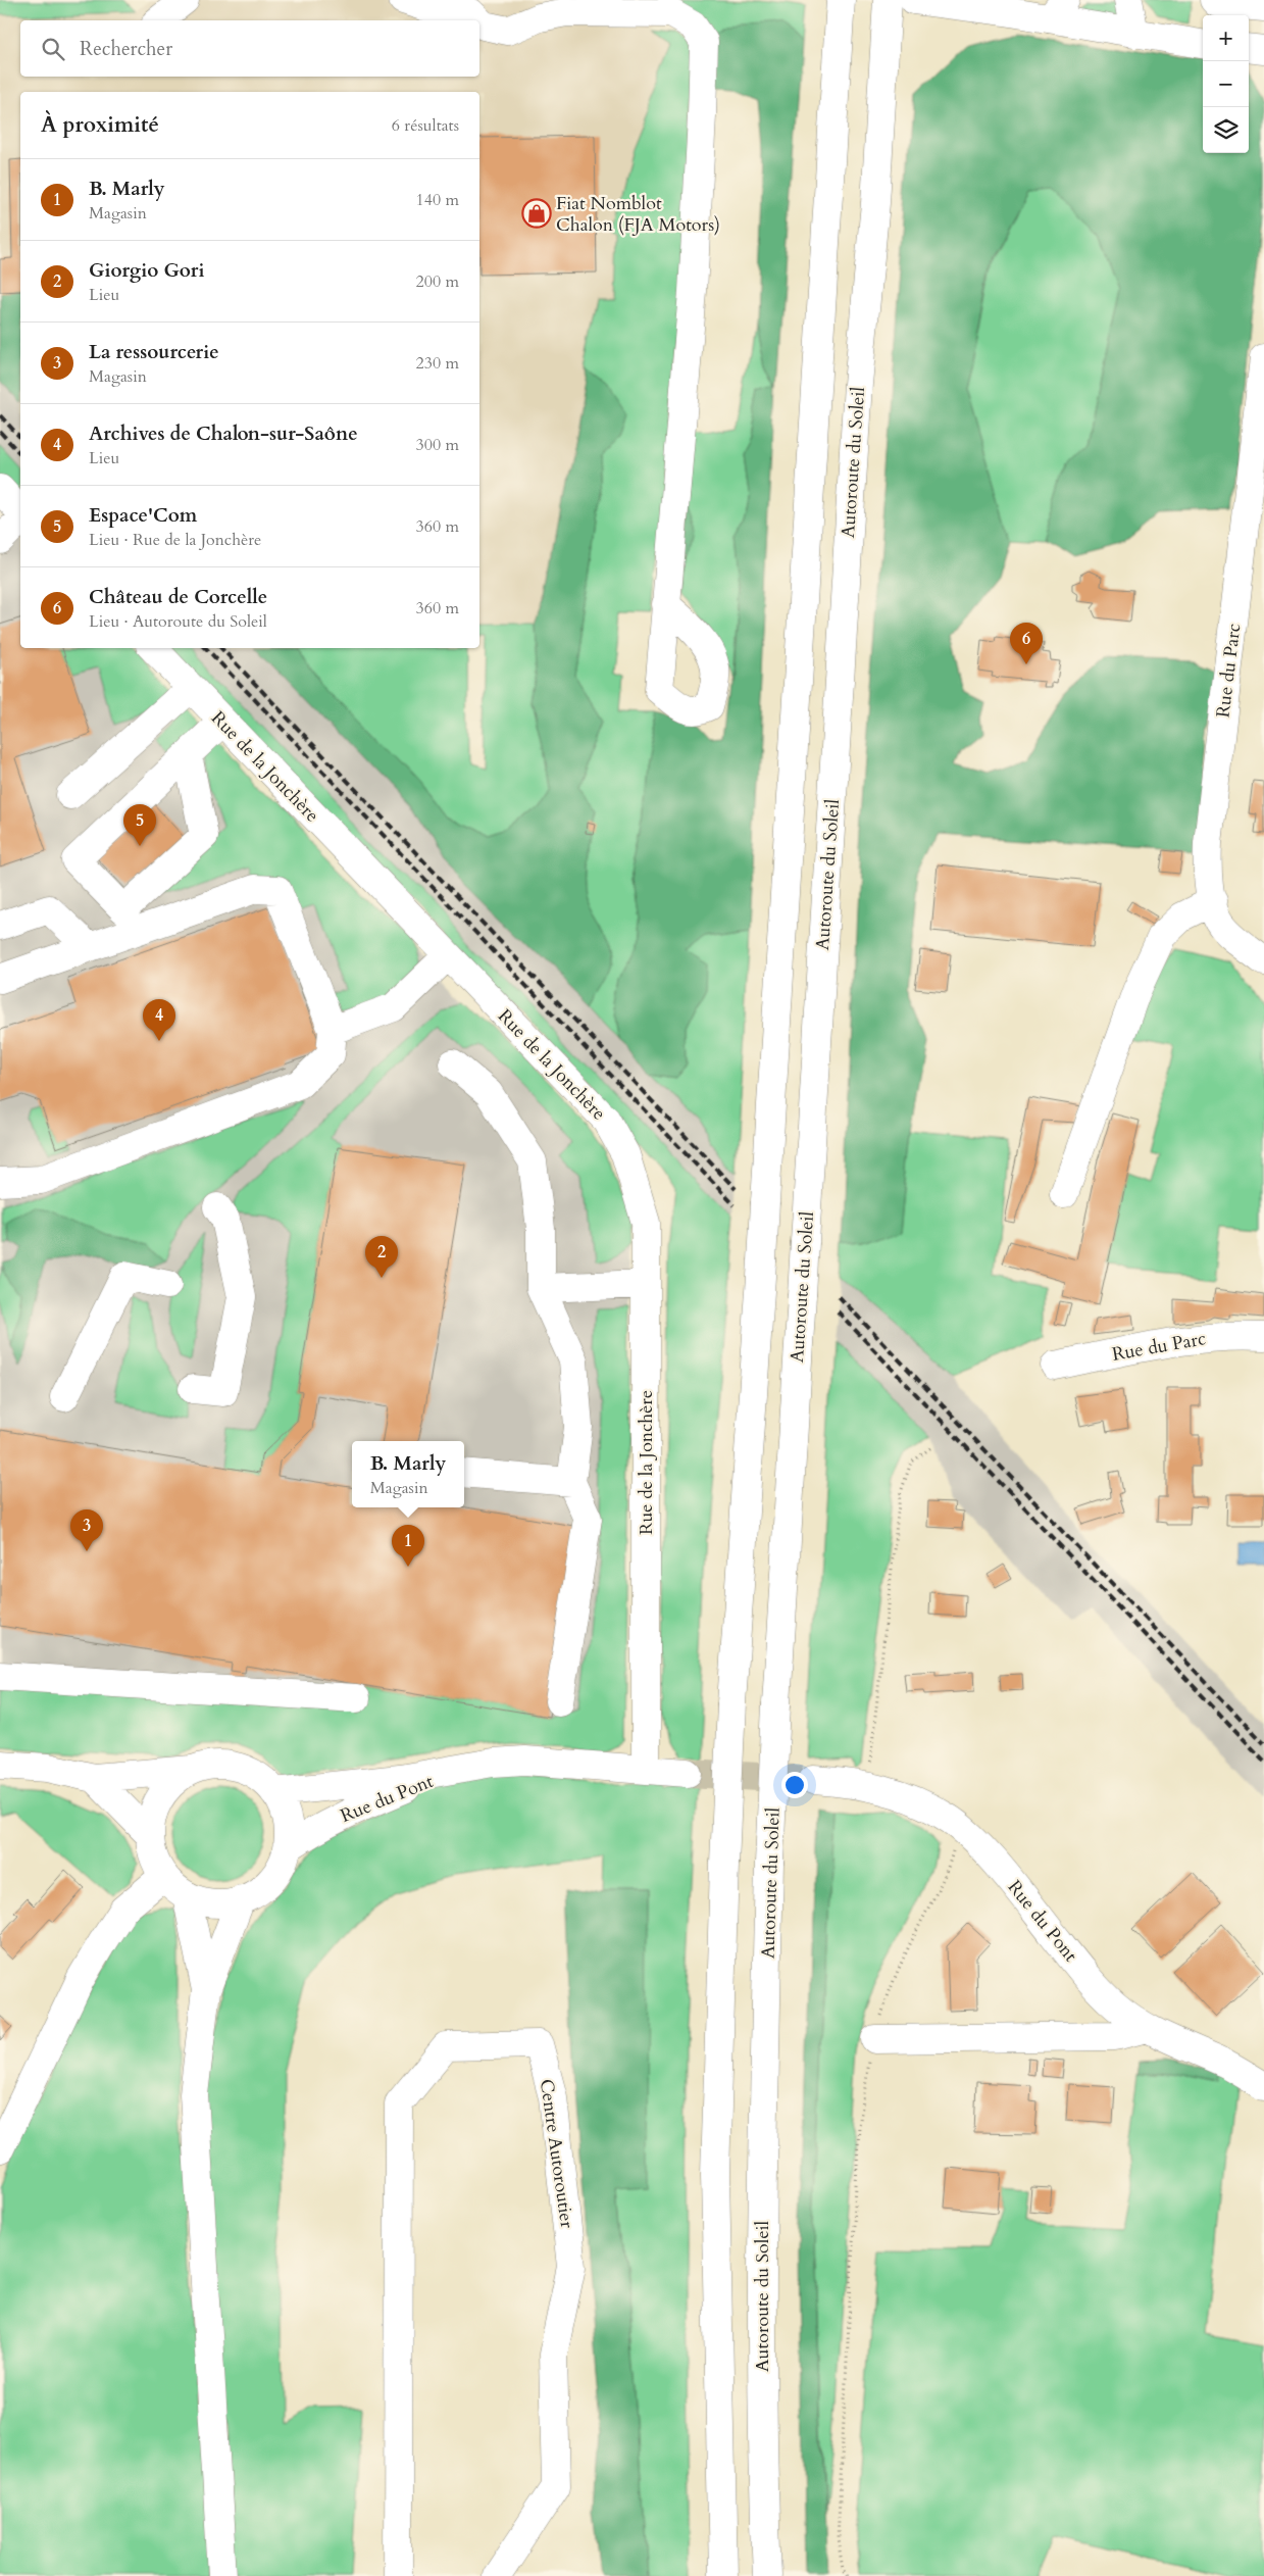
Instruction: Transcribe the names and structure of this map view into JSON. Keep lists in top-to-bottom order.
{
  "streets": {
    "main road": [
      "Autoroute du Soleil",
      "Rue du Parc",
      "Rue de la Jonchère",
      "Rue du Pont",
      "Centre Autoroutier"
    ]
  },
  "crossings": [
    ["Rue de la Jonchère", "Rue du Pont"]
  ],
  "places": {
    "shop": ["Fiat Nomblot Chalon (FJA Motors)"]
  },
  "page": {
    "map_buttons": ["+", "−"],
    "search": "Rechercher",
    "heading": ["À proximité", "6 résultats"],
    "list": [
      {
        "mark": "1",
        "name": "B. Marly",
        "note": "Magasin",
        "value": "140 m"
      },
      {
        "mark": "2",
        "name": "Giorgio Gori",
        "note": "Lieu",
        "value": "200 m"
      },
      {
        "mark": "3",
        "name": "La ressourcerie",
        "note": "Magasin",
        "value": "230 m"
      },
      {
        "mark": "4",
        "name": "Archives de Chalon-sur-Saône",
        "note": "Lieu",
        "value": "300 m"
      },
      {
        "mark": "5",
        "name": "Espace'Com",
        "note": "Lieu · Rue de la Jonchère",
        "value": "360 m"
      },
      {
        "mark": "6",
        "name": "Château de Corcelle",
        "note": "Lieu · Autoroute du Soleil",
        "value": "360 m"
      }
    ],
    "pins": [
      "6",
      "5",
      "4",
      "2",
      "3",
      "1"
    ],
    "popup": ["B. Marly", "Magasin"]
  }
}
